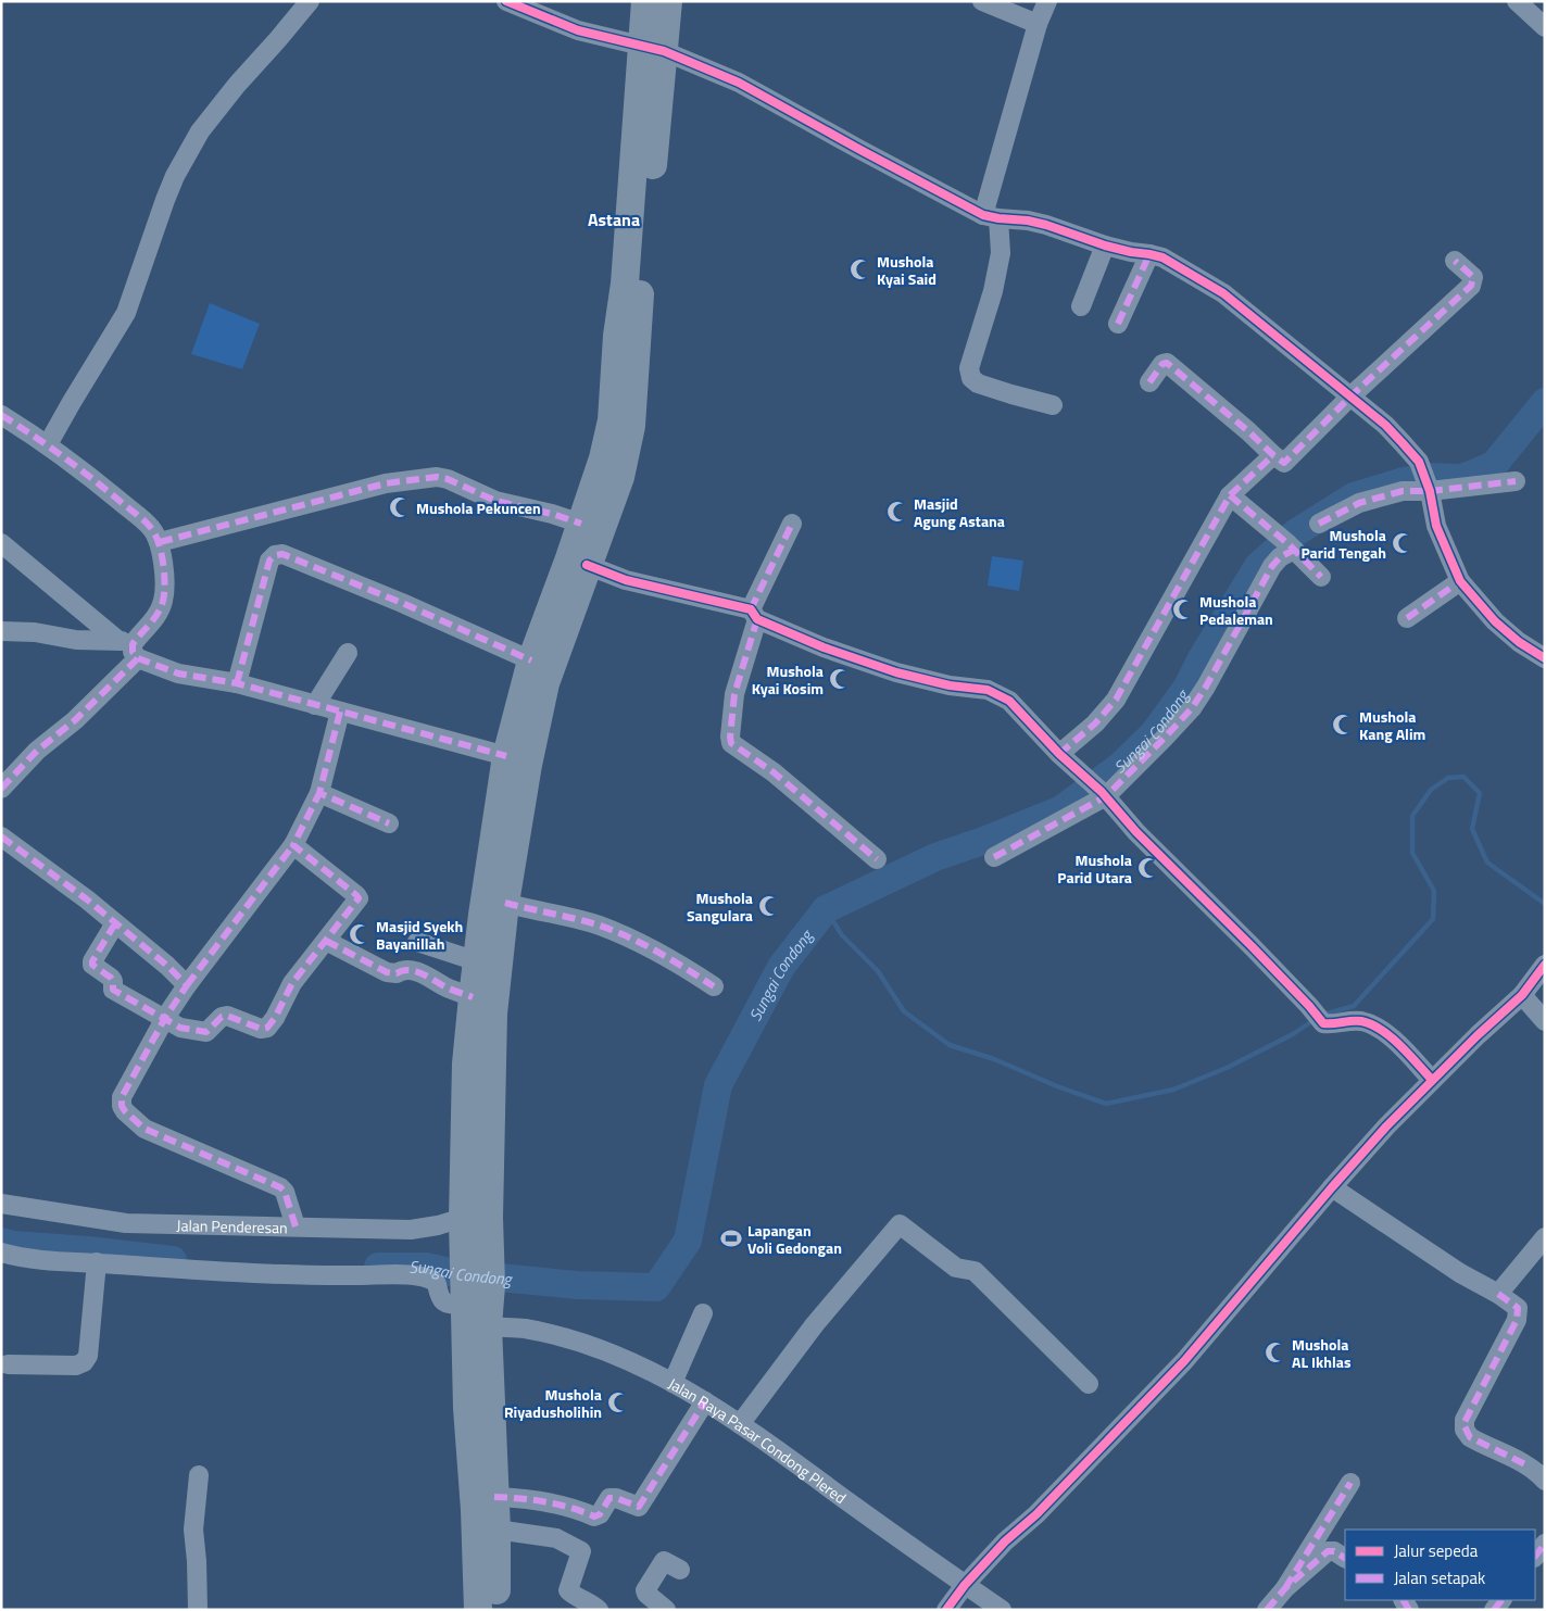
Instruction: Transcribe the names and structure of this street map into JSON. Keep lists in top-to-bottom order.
{
  "streets": {
    "street": ["Jalan Penderesan", "Jalan Raya Pasar Condong Plered"]
  },
  "districts": ["Astana"],
  "water": ["Sungai Condong"],
  "places": {
    "mosque": [
      "Mushola Kyai Said",
      "Mushola Pekuncen",
      "Masjid Agung Astana",
      "Mushola Parid Tengah",
      "Mushola Pedaleman",
      "Mushola Kyai Kosim",
      "Mushola Kang Alim",
      "Mushola Parid Utara",
      "Mushola Sangulara",
      "Masjid Syekh Bayanillah",
      "Mushola AL Ikhlas",
      "Mushola Riyadusholihin"
    ],
    "sports": ["Lapangan Voli Gedongan"]
  },
  "legend": ["Jalur sepeda", "Jalan setapak"]
}
